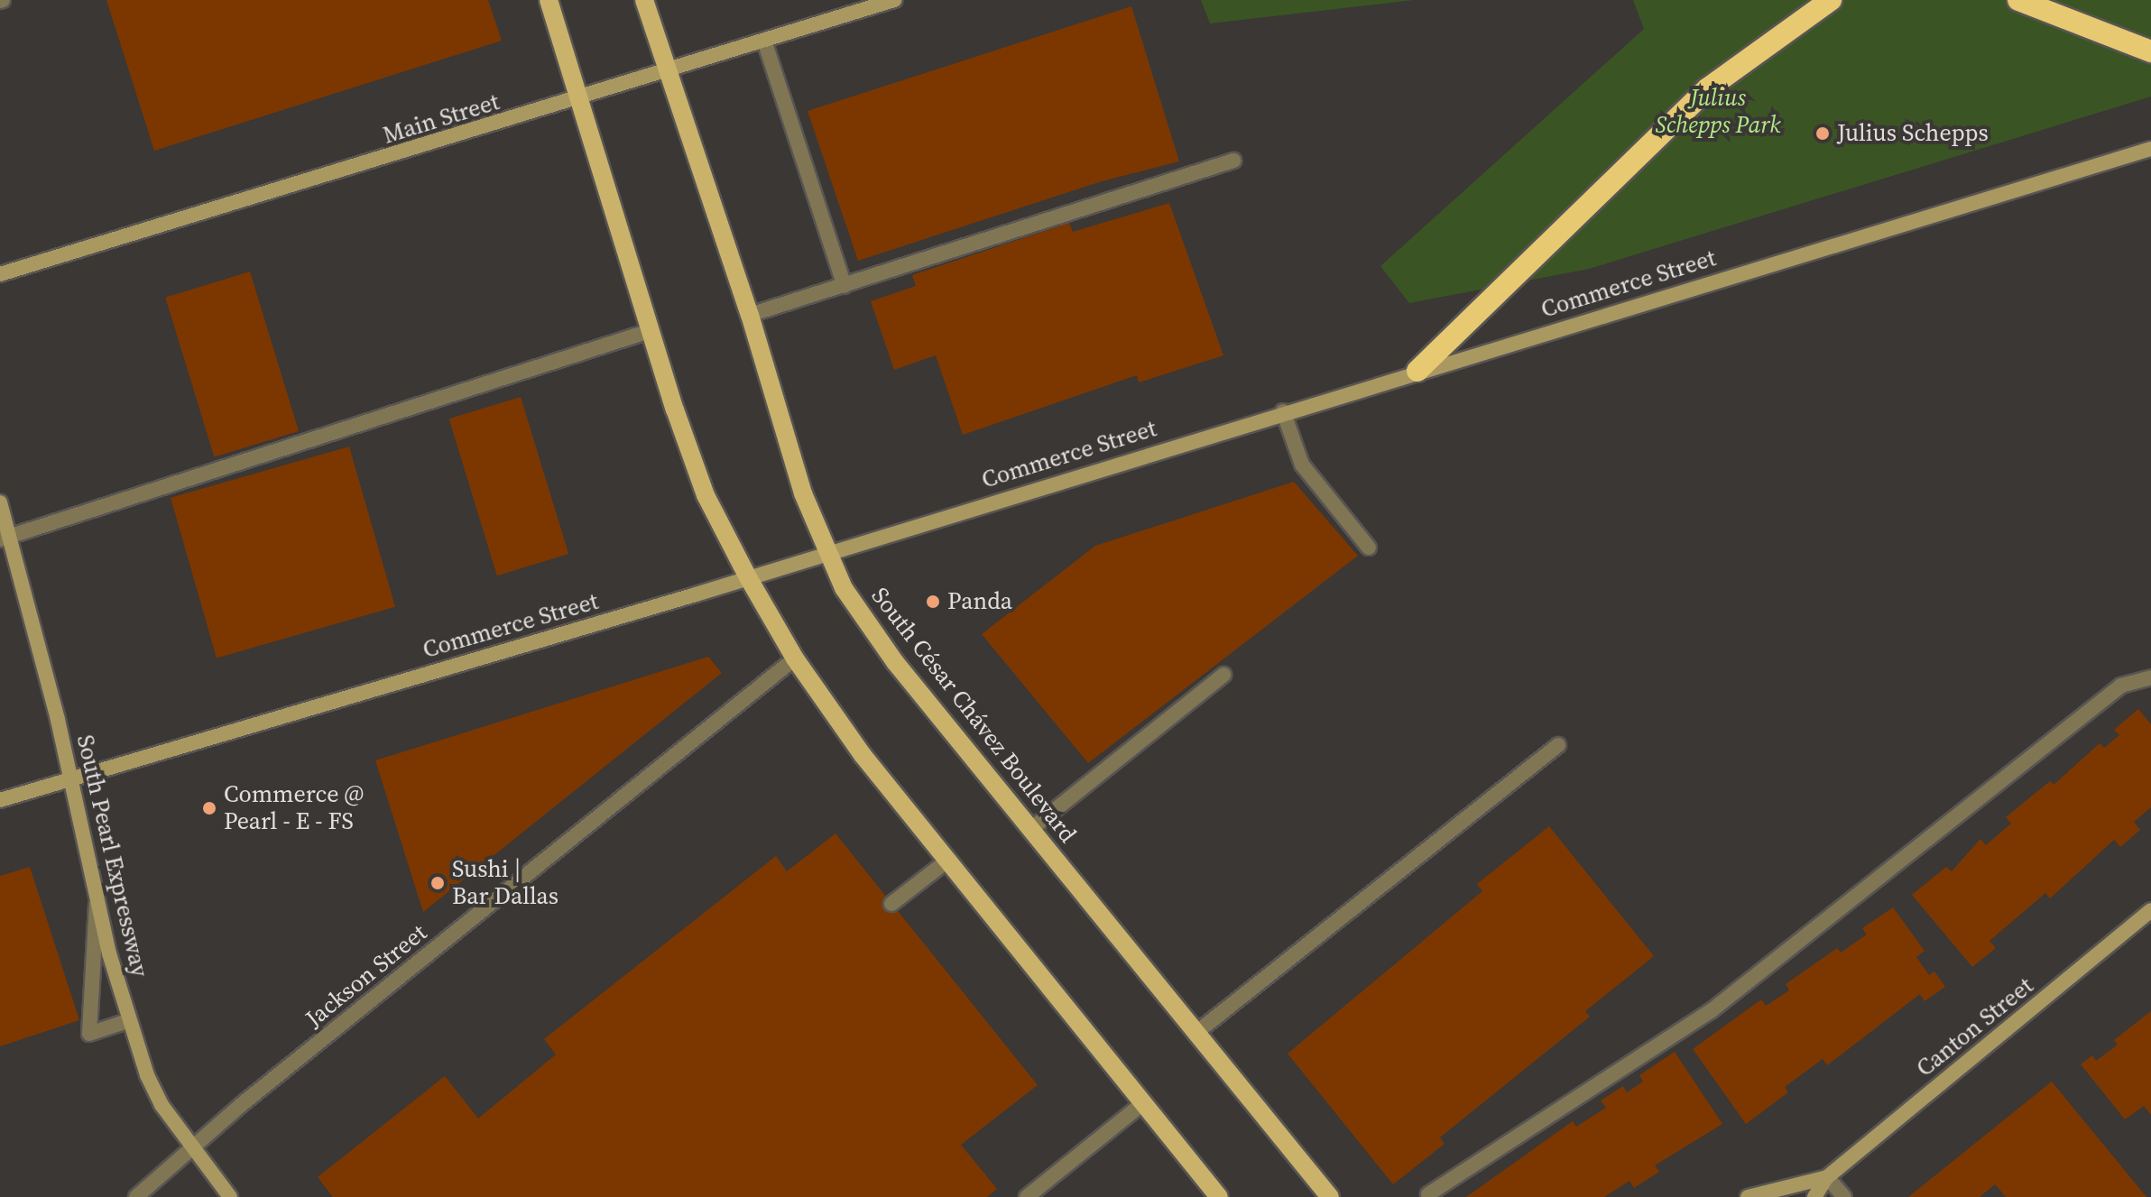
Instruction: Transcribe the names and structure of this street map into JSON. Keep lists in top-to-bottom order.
{
  "streets": {
    "main road": [
      "Main Street",
      "Commerce Street",
      "South César Chávez Boulevard",
      "South Pearl Expressway",
      "Canton Street"
    ],
    "street": ["Jackson Street"]
  },
  "crossings": [
    ["Main Street", "South César Chávez Boulevard"],
    ["Commerce Street", "South César Chávez Boulevard"],
    ["Commerce Street", "South Pearl Expressway"],
    ["South Pearl Expressway", "Jackson Street"]
  ],
  "parks": ["Julius Schepps Park"],
  "places": [
    "Julius Schepps",
    "Panda",
    "Commerce @ Pearl - E - FS",
    "Sushi | Bar Dallas"
  ]
}
